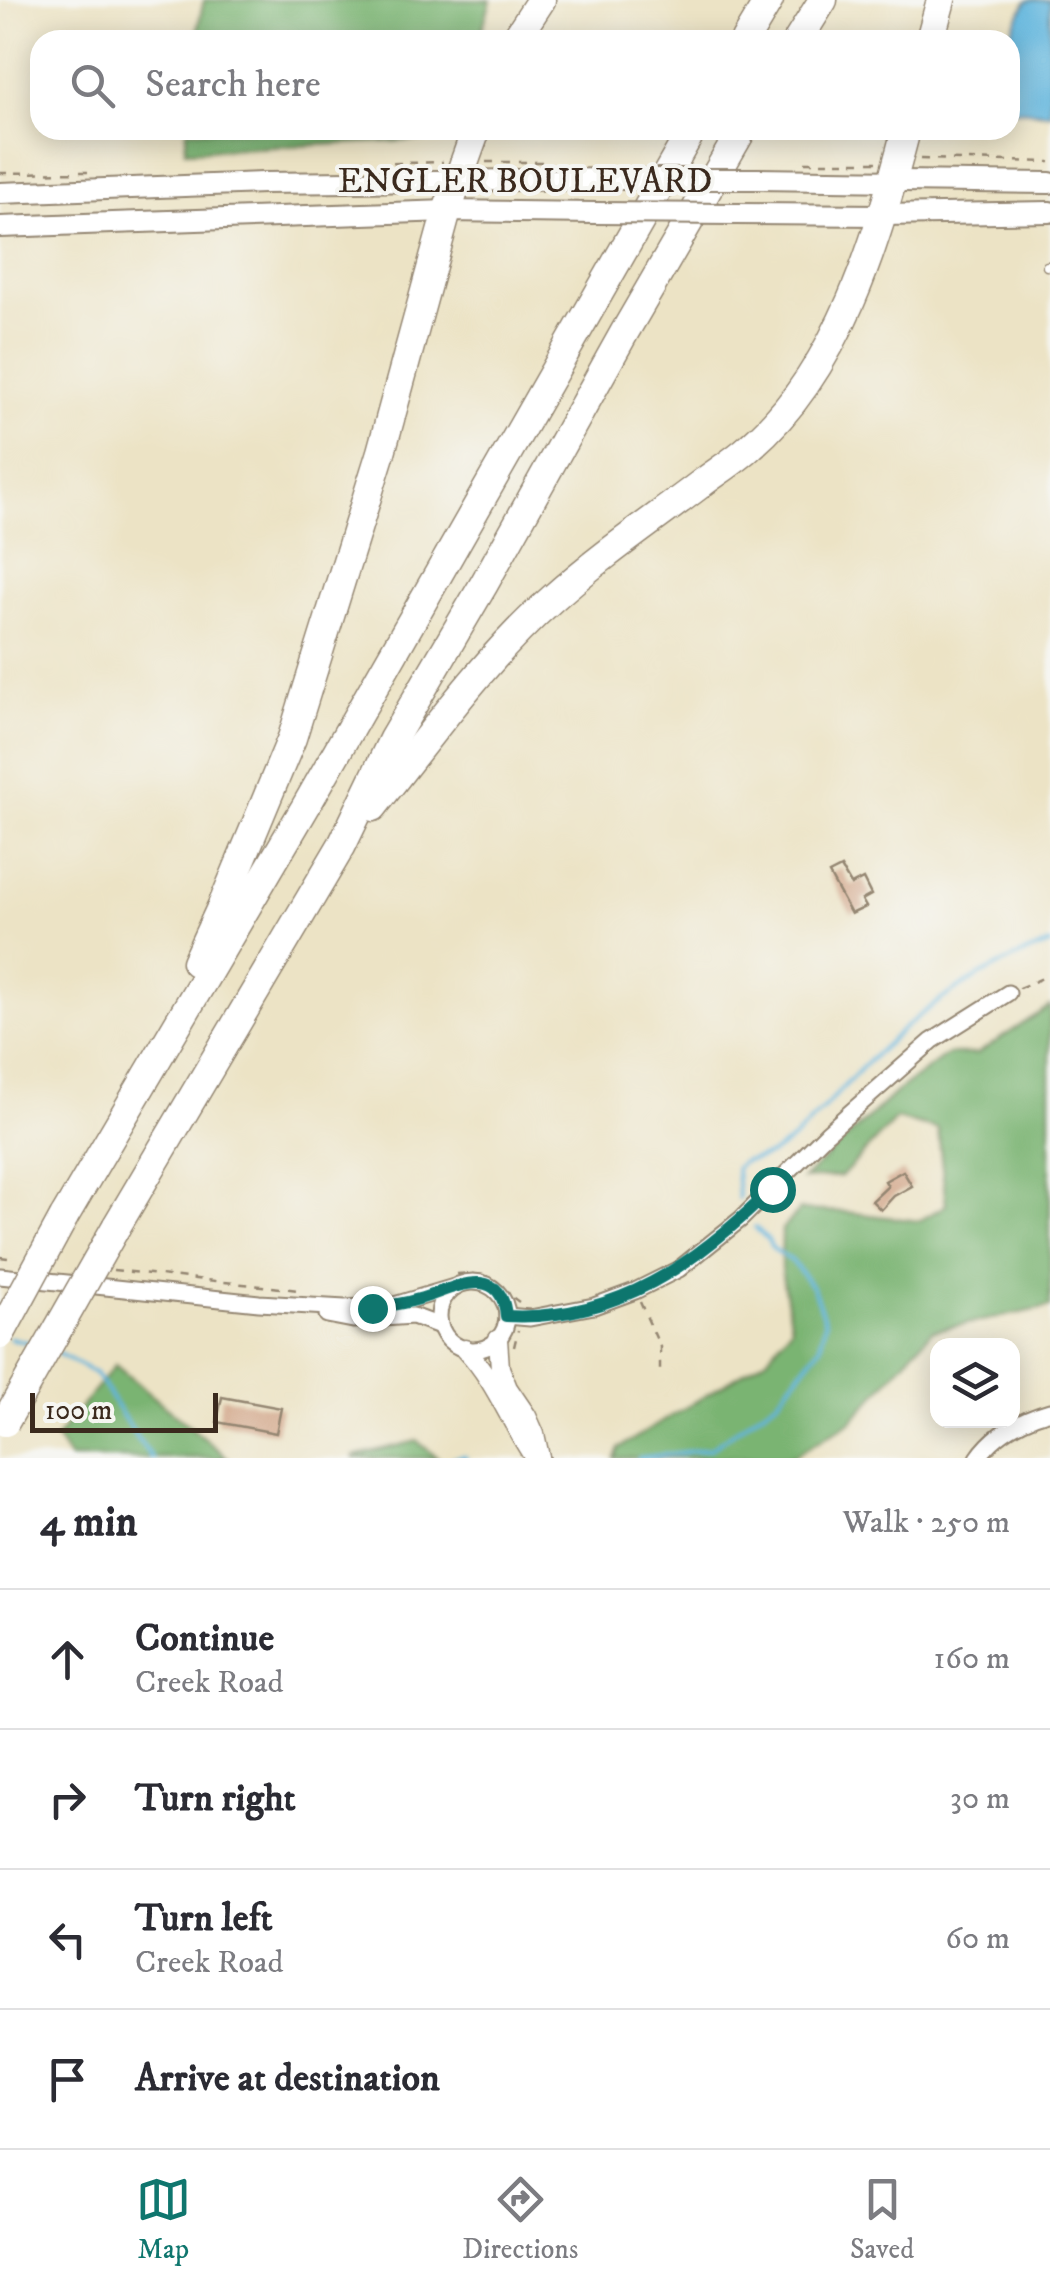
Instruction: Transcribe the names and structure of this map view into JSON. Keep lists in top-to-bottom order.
{
  "streets": {
    "main road": ["ENGLER BOULEVARD"]
  },
  "scale_bar": "100 m",
  "page": {
    "search": "Search here",
    "scale": "100 m",
    "heading": ["4 min", "Walk · 250 m"],
    "list": [
      ["Continue", "Creek Road", "160 m"],
      ["Turn right", "30 m"],
      ["Turn left", "Creek Road", "60 m"],
      "Arrive at destination"
    ],
    "nav": ["Map", "Directions", "Saved"]
  }
}
